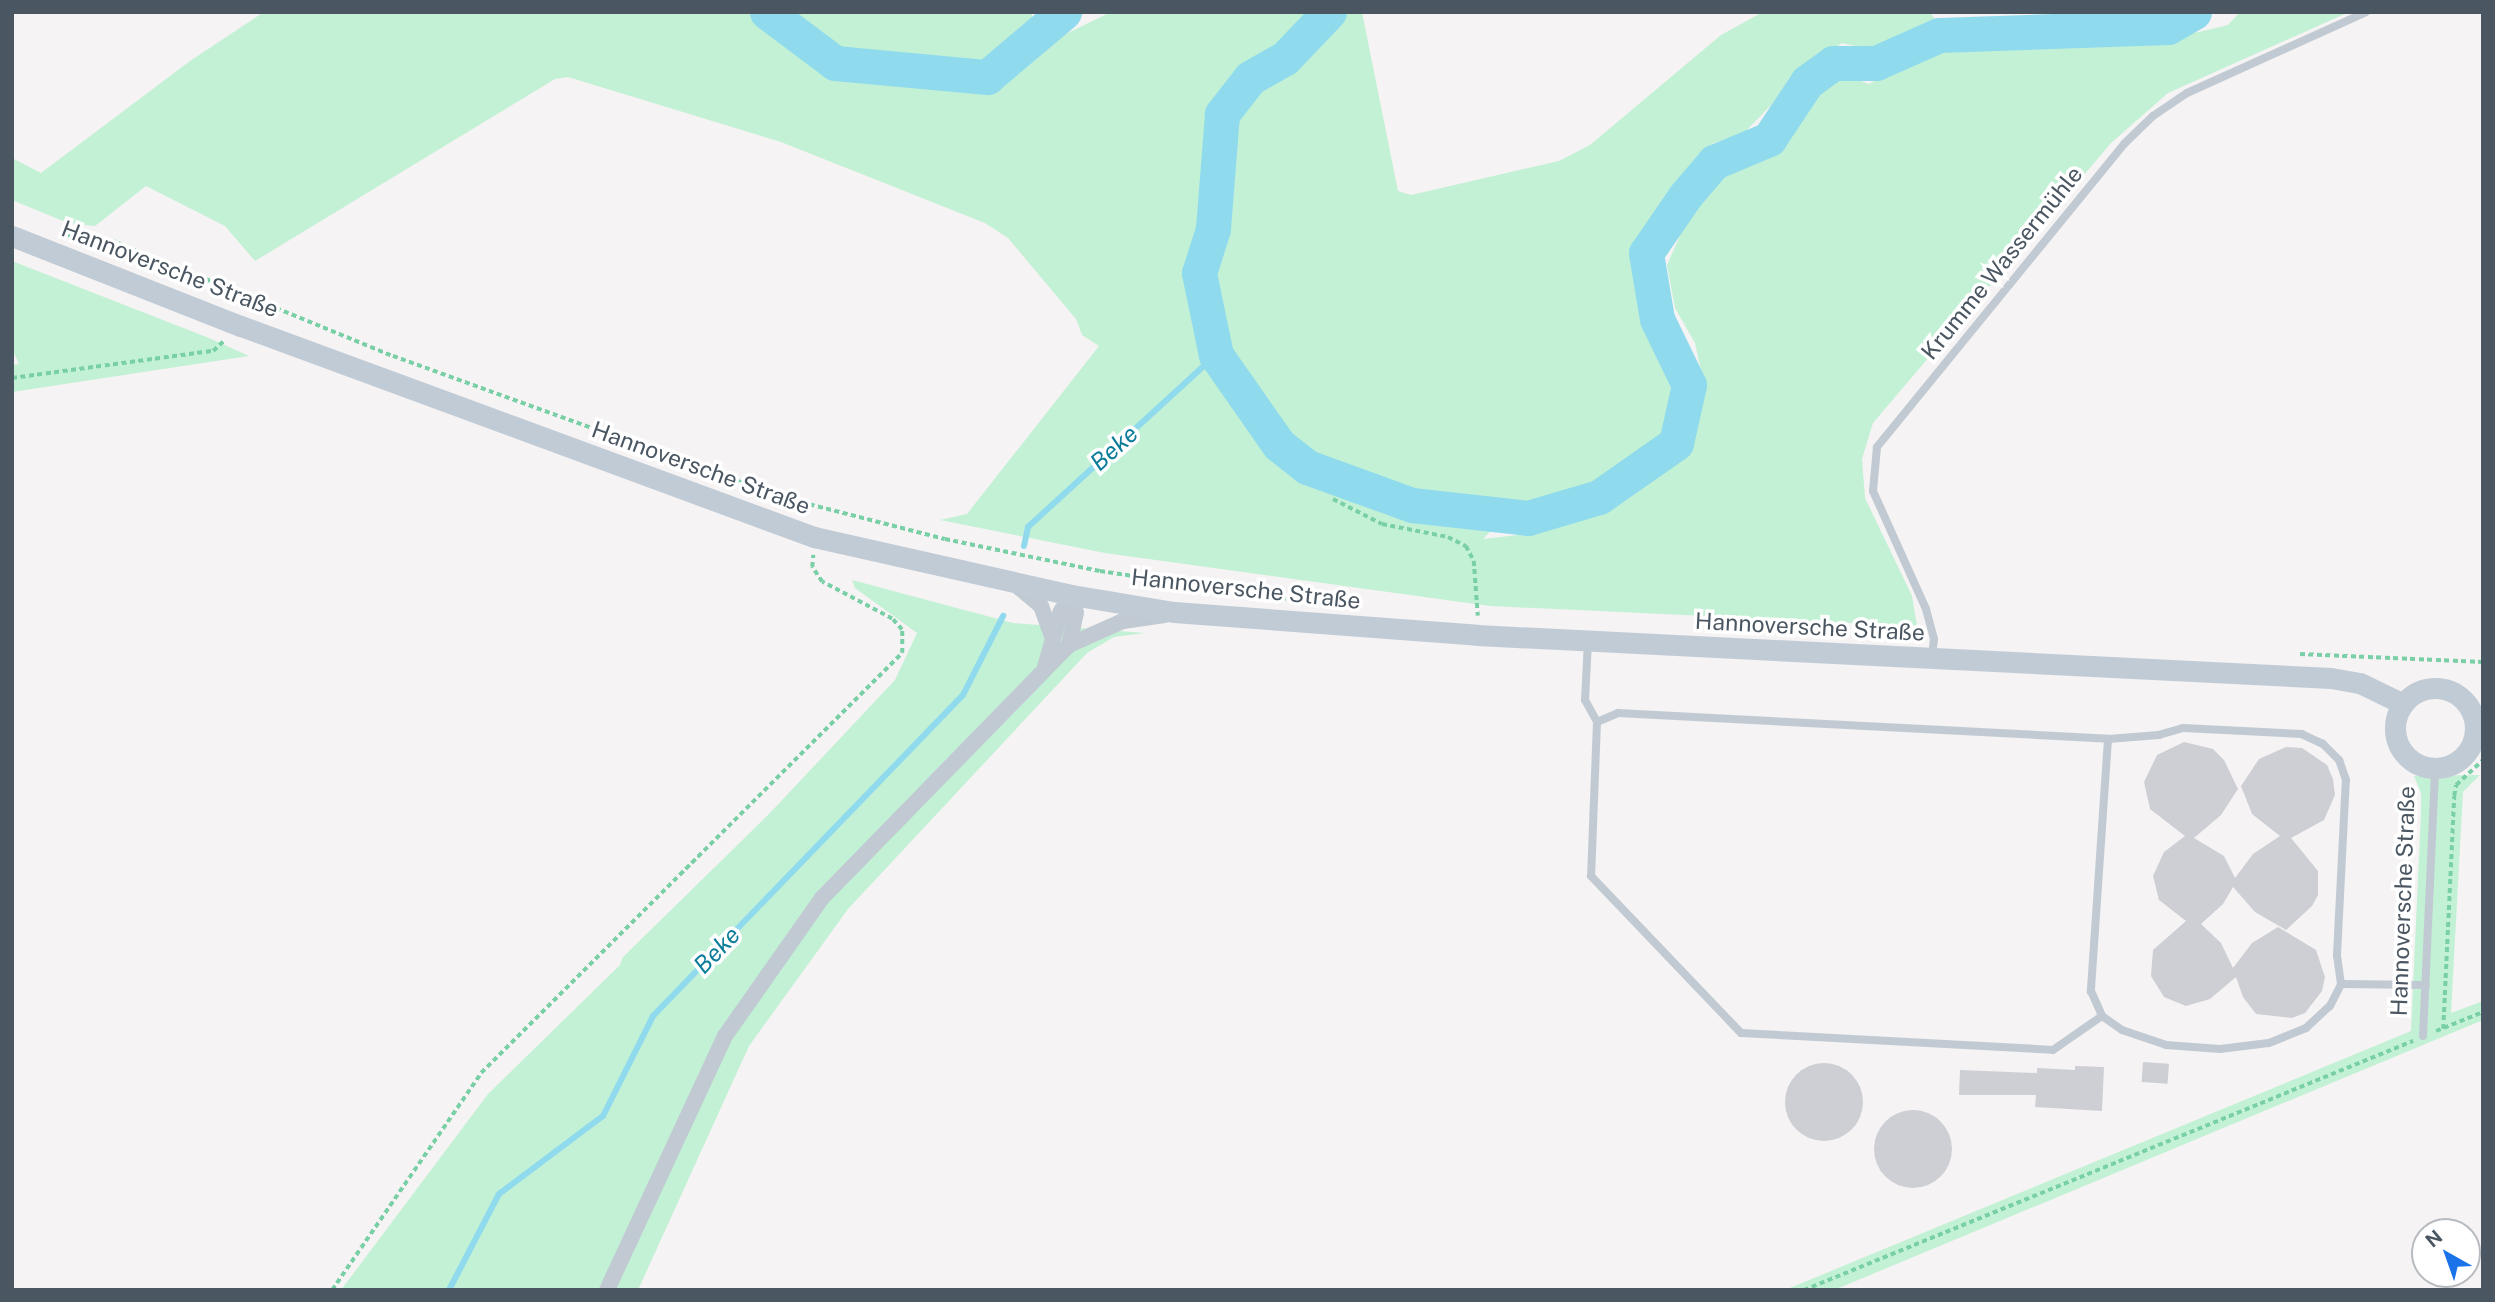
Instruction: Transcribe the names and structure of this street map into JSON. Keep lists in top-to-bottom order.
{
  "streets": {
    "main road": ["Hannoversche Straße"],
    "lane": ["Krumme Wassermühle"]
  },
  "crossings": [
    ["Krumme Wassermühle", "Hannoversche Straße"]
  ],
  "water": ["Beke"],
  "north": "top left"
}
